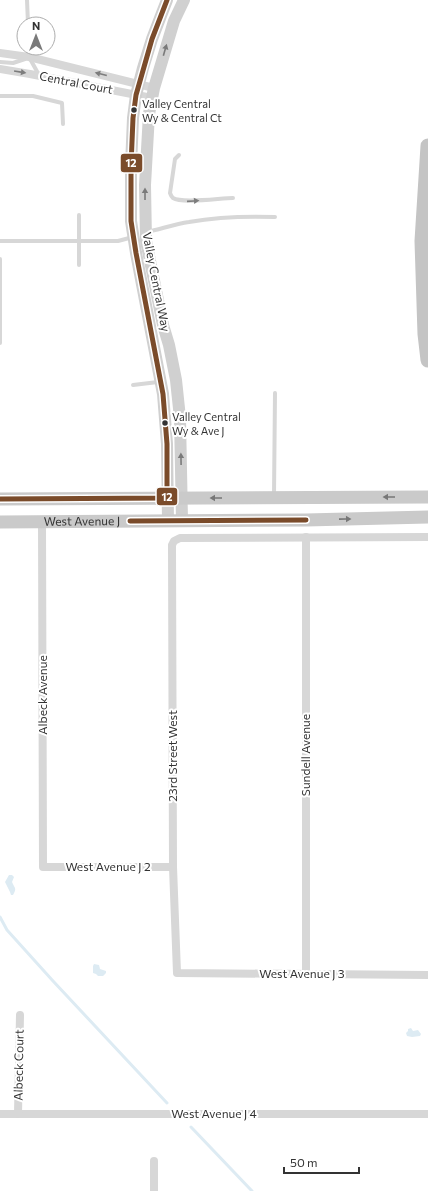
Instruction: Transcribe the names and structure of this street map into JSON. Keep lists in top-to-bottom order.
{
  "streets": {
    "main road": ["West Avenue J"],
    "street": [
      "Central Court",
      "Valley Central Way",
      "Albeck Avenue",
      "Sundell Avenue",
      "23rd Street West",
      "West Avenue J 2",
      "West Avenue J 3",
      "Albeck Court",
      "West Avenue J 4"
    ]
  },
  "crossings": [
    ["Central Court", "Valley Central Way"],
    ["Valley Central Way", "West Avenue J"],
    ["West Avenue J", "Albeck Avenue"],
    ["Albeck Avenue", "West Avenue J 2"],
    ["Sundell Avenue", "23rd Street West"],
    ["Sundell Avenue", "West Avenue J 3"],
    ["23rd Street West", "West Avenue J 2"],
    ["23rd Street West", "West Avenue J 3"],
    ["Albeck Court", "West Avenue J 4"]
  ],
  "places": ["Valley Central Wy & Central Ct", "Valley Central Wy & Ave J"],
  "lines": ["transit line 12"],
  "scale_bar": "50 m",
  "north": "top"
}
